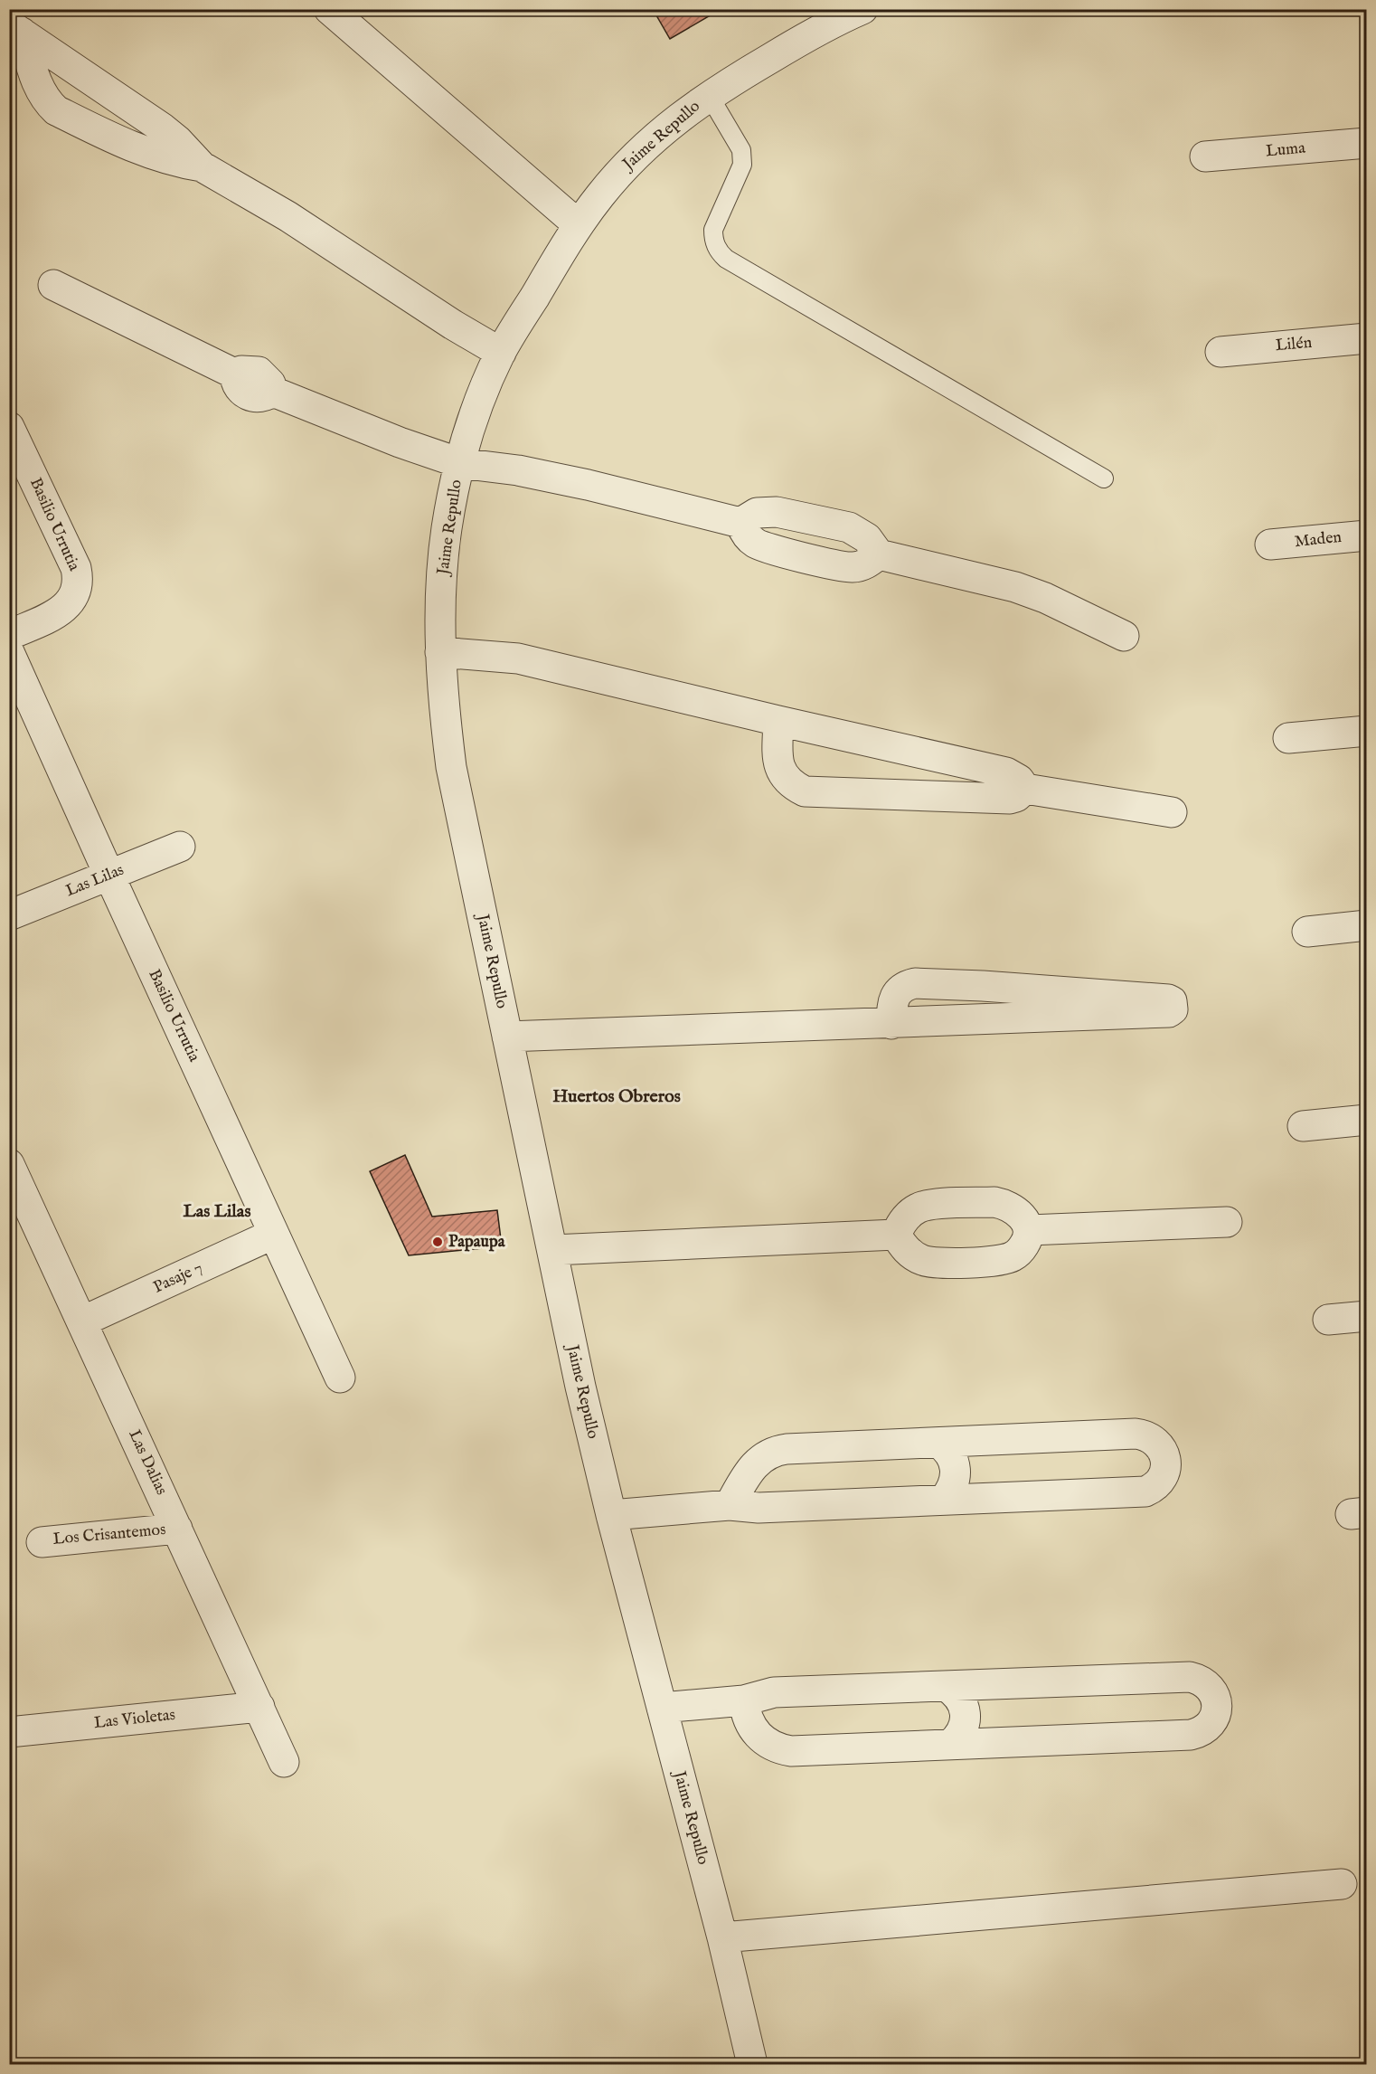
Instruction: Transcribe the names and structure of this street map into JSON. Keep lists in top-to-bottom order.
{
  "streets": {
    "street": [
      "Jaime Repullo",
      "Luma",
      "Lilén",
      "Basilio Urrutia",
      "Maden",
      "Las Lilas",
      "Pasaje 7",
      "Las Dalias",
      "Los Crisantemos",
      "Las Violetas"
    ]
  },
  "crossings": [
    ["Basilio Urrutia", "Las Lilas"],
    ["Basilio Urrutia", "Pasaje 7"],
    ["Pasaje 7", "Las Dalias"],
    ["Las Dalias", "Los Crisantemos"],
    ["Las Dalias", "Las Violetas"]
  ],
  "districts": ["Huertos Obreros", "Las Lilas"],
  "places": ["Papaupa"]
}
